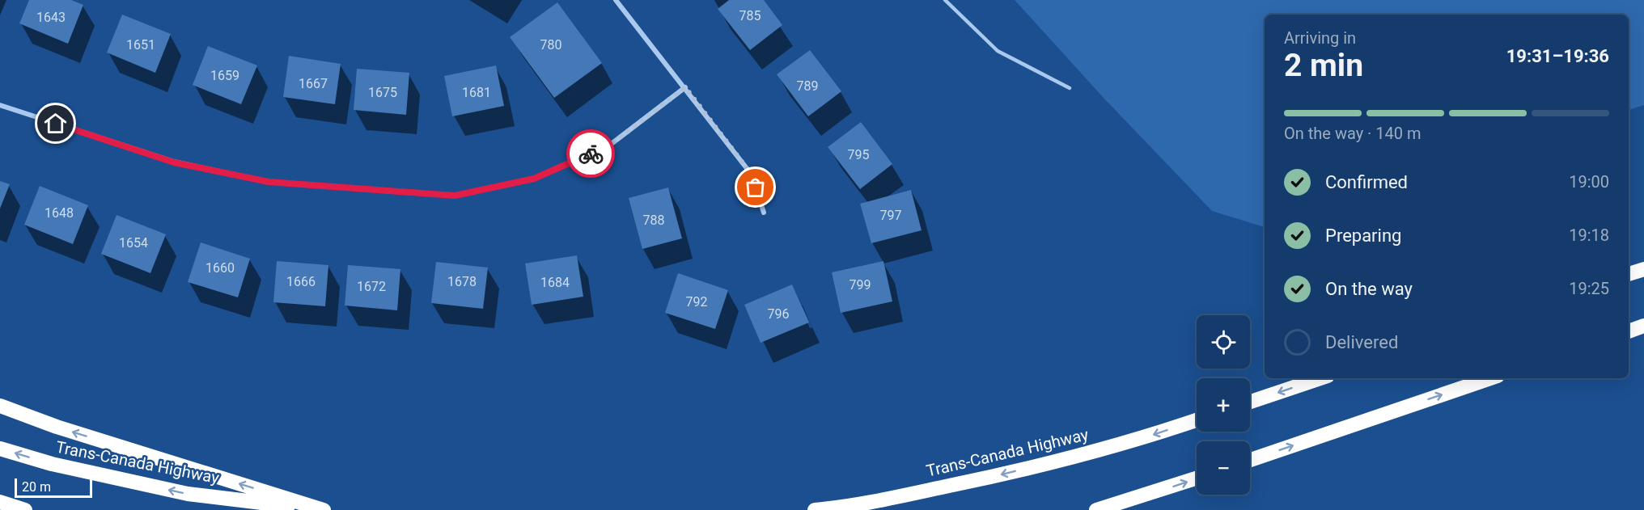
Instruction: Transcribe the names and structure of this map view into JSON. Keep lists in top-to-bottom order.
{
  "streets": {
    "highway": ["Trans-Canada Highway"]
  },
  "house_numbers": [
    "785",
    "1643",
    "1651",
    "780",
    "1659",
    "1667",
    "789",
    "1675",
    "1681",
    "795",
    "1648",
    "797",
    "788",
    "1654",
    "1660",
    "1666",
    "1678",
    "1684",
    "799",
    "1672",
    "792",
    "796"
  ],
  "scale_bar": "20 m",
  "page": {
    "heading": ["2 min", "Arriving in", "19:31–19:36"],
    "bar": "On the way · 140 m",
    "list": [
      ["Confirmed", "19:00"],
      ["Preparing", "19:18"],
      ["On the way", "19:25"],
      "Delivered"
    ],
    "map_buttons": ["+", "−"],
    "scale": "20 m"
  }
}
